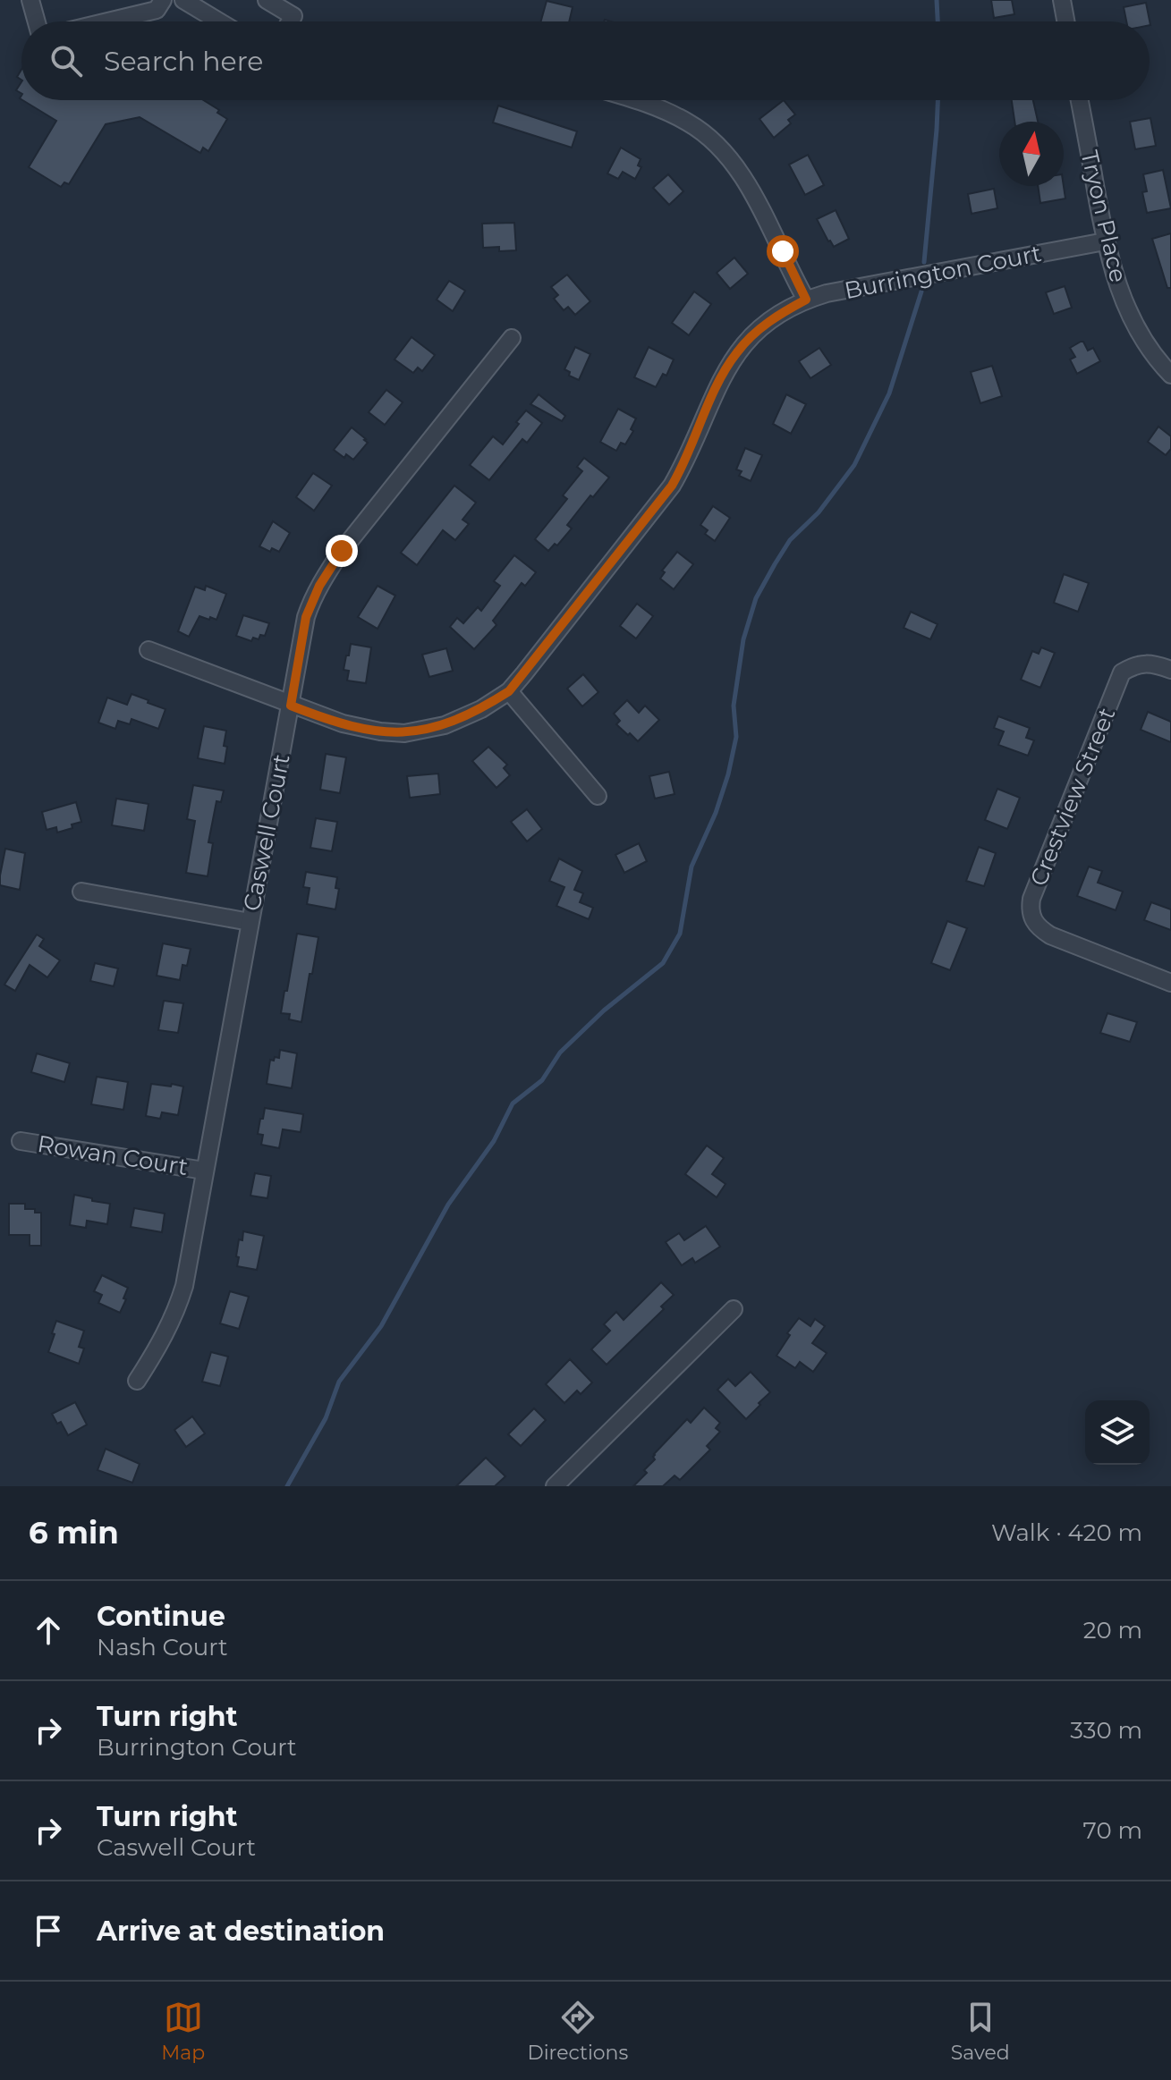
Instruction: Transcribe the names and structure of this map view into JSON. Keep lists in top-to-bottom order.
{
  "streets": {
    "street": [
      "Tryon Place",
      "Burrington Court",
      "Crestview Street",
      "Caswell Court",
      "Rowan Court"
    ]
  },
  "crossings": [
    ["Tryon Place", "Burrington Court"],
    ["Burrington Court", "Caswell Court"],
    ["Caswell Court", "Rowan Court"]
  ],
  "north": "top",
  "page": {
    "search": "Search here",
    "heading": ["6 min", "Walk · 420 m"],
    "list": [
      ["Continue", "Nash Court", "20 m"],
      ["Turn right", "Burrington Court", "330 m"],
      ["Turn right", "Caswell Court", "70 m"],
      "Arrive at destination"
    ],
    "nav": ["Map", "Directions", "Saved"]
  }
}
